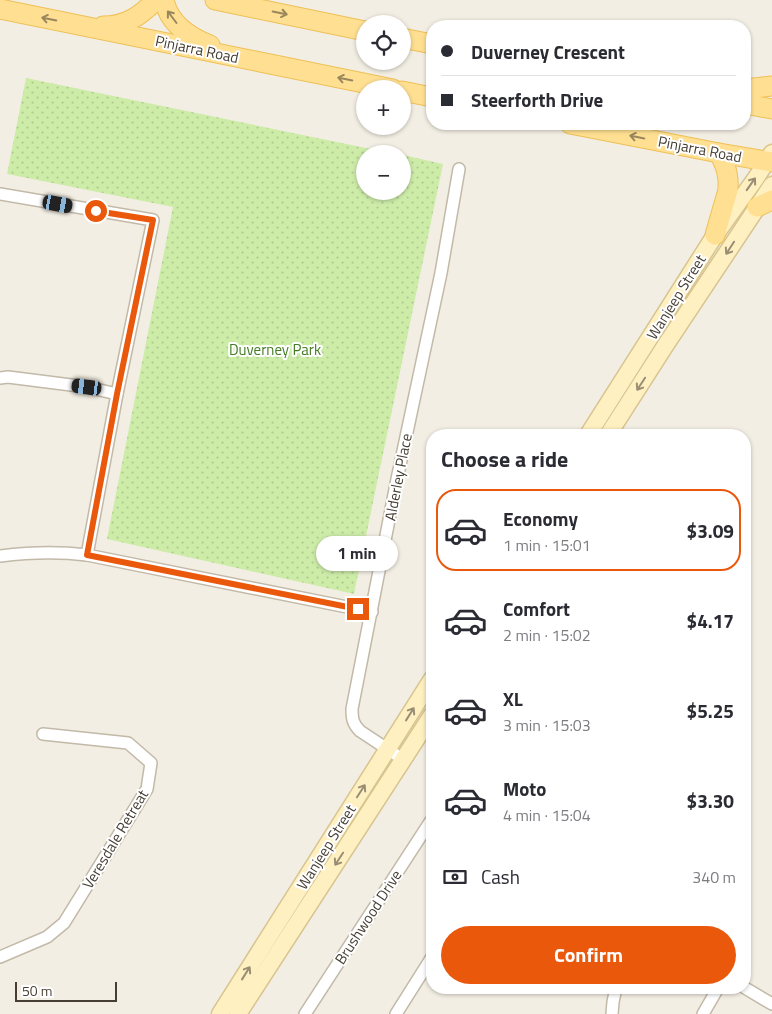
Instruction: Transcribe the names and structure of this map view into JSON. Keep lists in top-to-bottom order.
{
  "streets": {
    "main road": ["Pinjarra Road", "Wanjeep Street"],
    "street": ["Alderley Place", "Veresdale Retreat", "Brushwood Drive"]
  },
  "crossings": [
    ["Pinjarra Road", "Wanjeep Street"],
    ["Wanjeep Street", "Alderley Place"]
  ],
  "parks": ["Duverney Park"],
  "scale_bar": "50 m",
  "page": {
    "map_buttons": ["+", "−"],
    "banner": ["Duverney Crescent", "Steerforth Drive"],
    "heading": "Choose a ride",
    "list": [
      {
        "name": "Economy",
        "note": "1 min · 15:01",
        "value": "$3.09"
      },
      {
        "name": "Comfort",
        "note": "2 min · 15:02",
        "value": "$4.17"
      },
      {
        "name": "XL",
        "note": "3 min · 15:03",
        "value": "$5.25"
      },
      {
        "name": "Moto",
        "note": "4 min · 15:04",
        "value": "$3.30"
      }
    ],
    "bubble": "1 min",
    "pay": ["Cash", "340 m"],
    "buttons": "Confirm",
    "scale": "50 m"
  }
}
